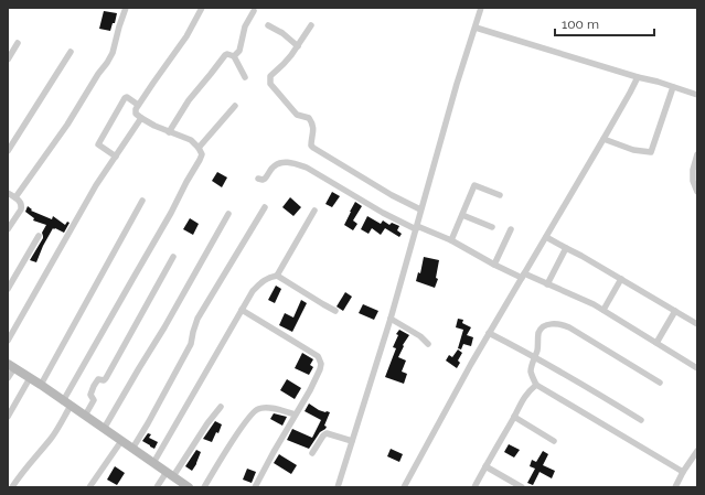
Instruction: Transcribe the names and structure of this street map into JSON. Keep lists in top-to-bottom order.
{
  "scale_bar": "100 m"
}
